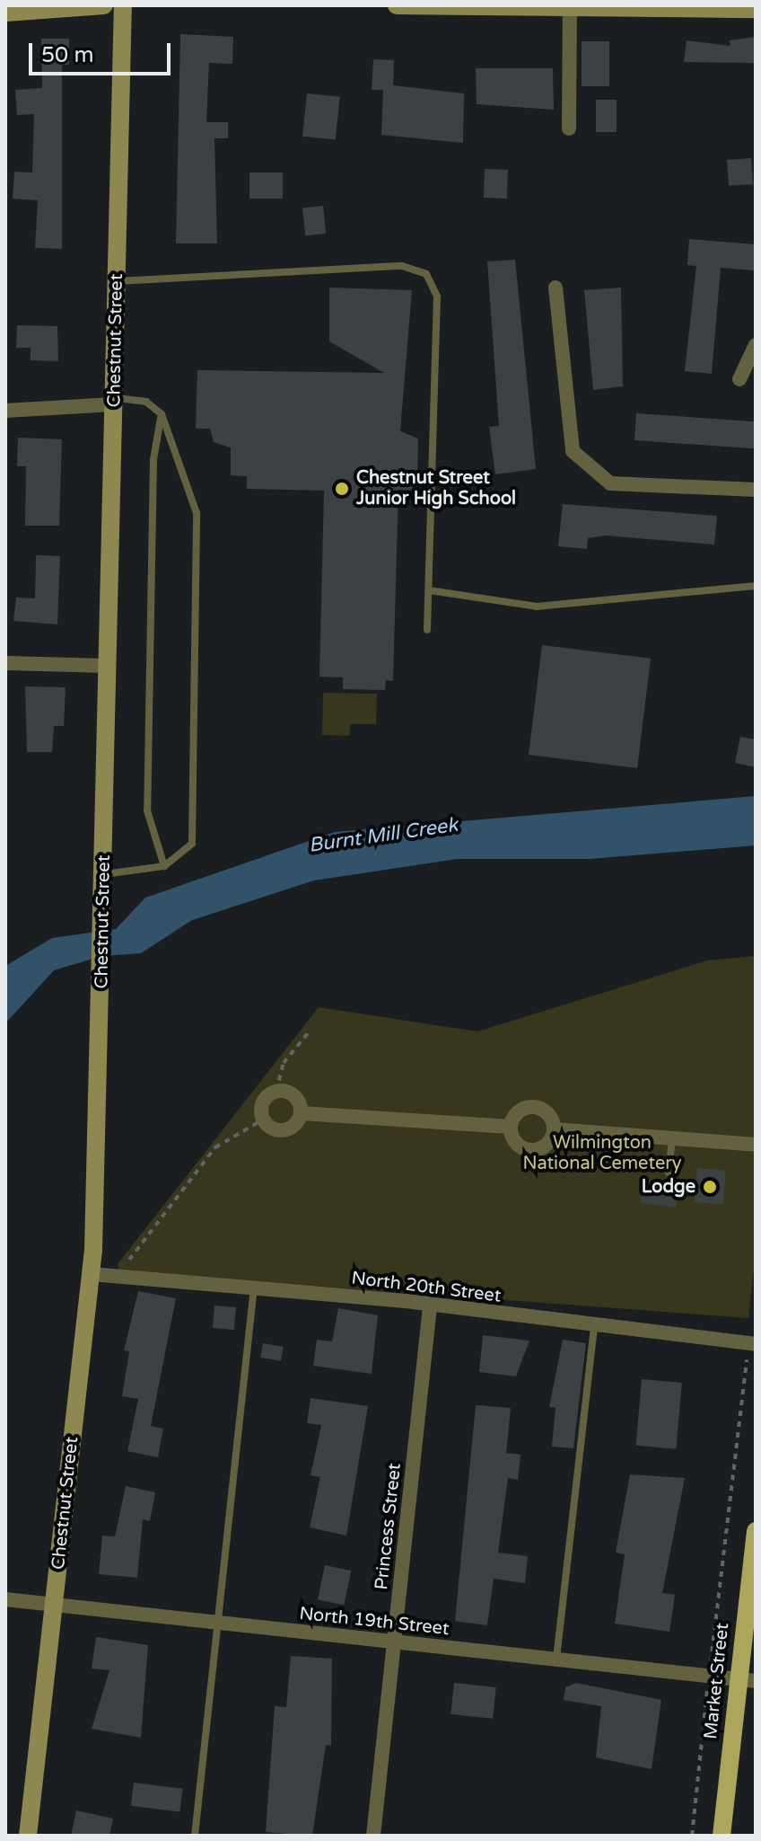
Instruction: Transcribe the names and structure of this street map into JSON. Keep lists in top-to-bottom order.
{
  "streets": {
    "main road": ["Market Street"],
    "street": [
      "Chestnut Street",
      "North 20th Street",
      "Princess Street",
      "North 19th Street"
    ]
  },
  "crossings": [
    ["Chestnut Street", "North 20th Street"],
    ["Chestnut Street", "North 19th Street"],
    ["North 20th Street", "Princess Street"],
    ["Princess Street", "North 19th Street"],
    ["North 19th Street", "Market Street"]
  ],
  "water": ["Burnt Mill Creek"],
  "parks": ["Wilmington National Cemetery"],
  "places": ["Chestnut Street Junior High School", "Lodge"],
  "scale_bar": "50 m"
}
